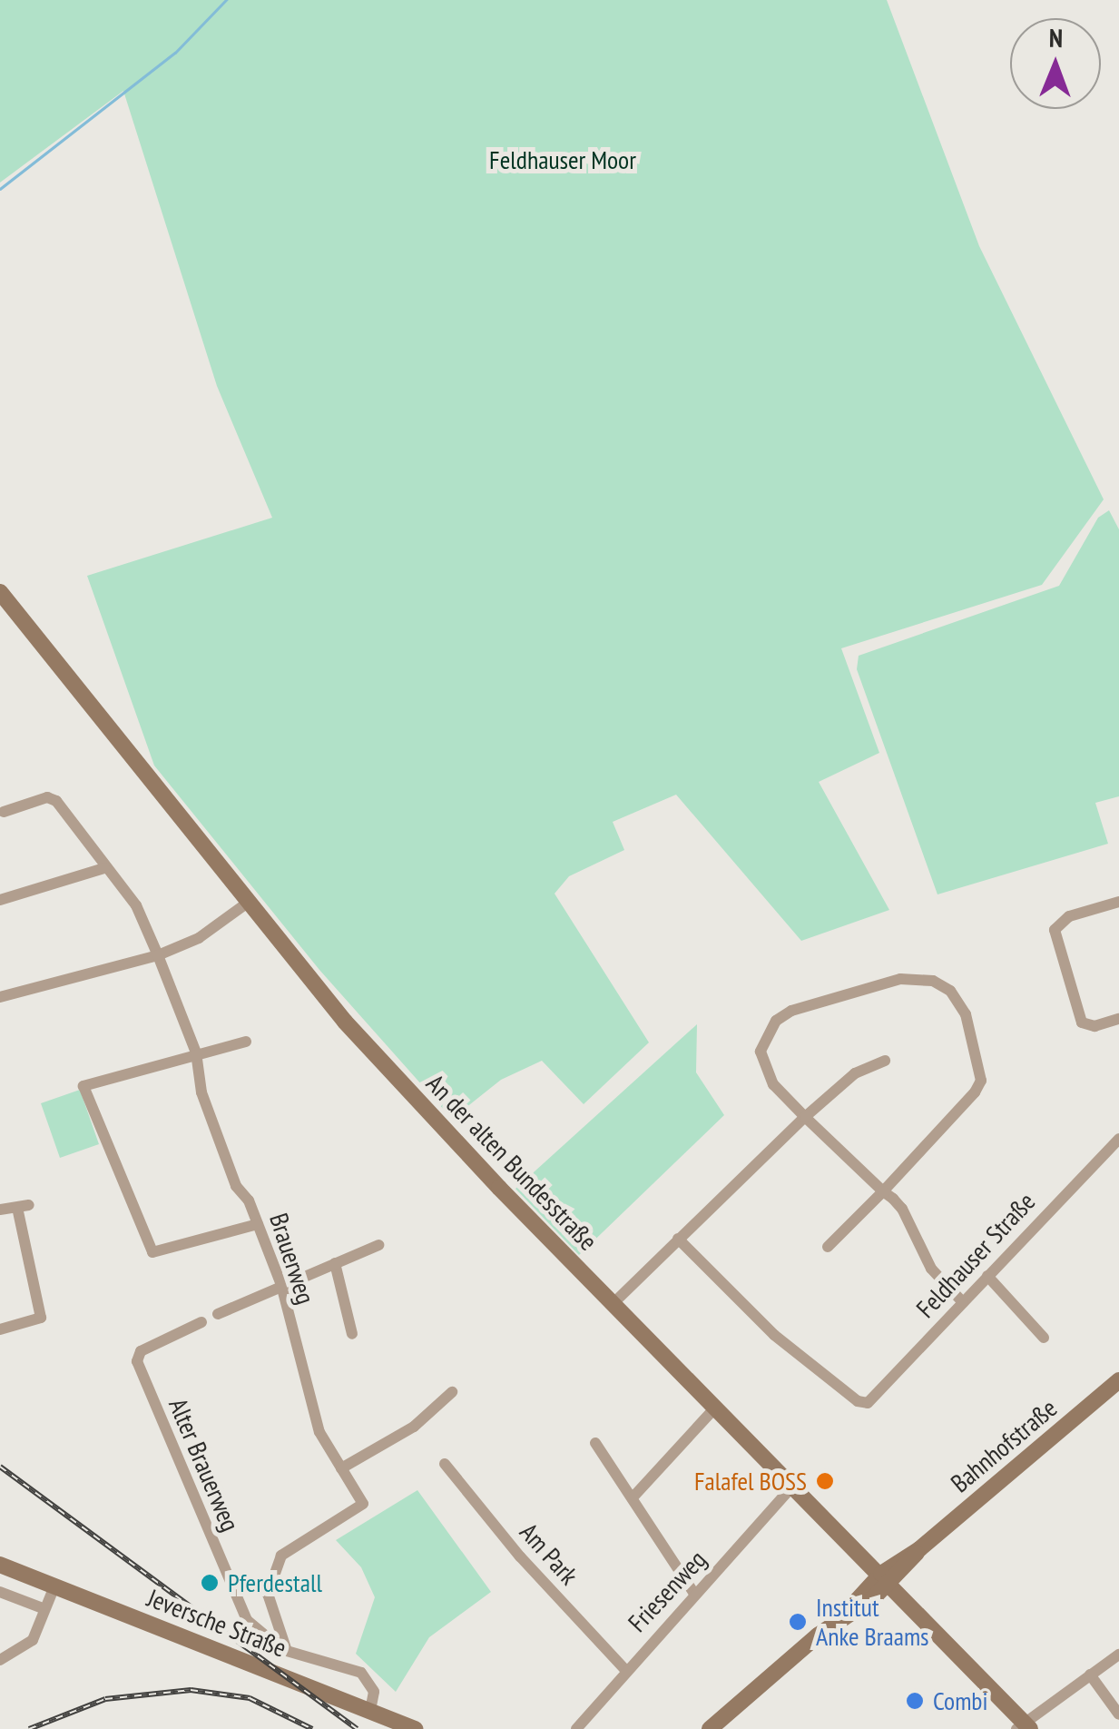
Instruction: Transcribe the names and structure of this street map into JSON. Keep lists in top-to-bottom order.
{
  "streets": {
    "street": [
      "An der alten Bundesstraße",
      "Feldhauser Straße",
      "Brauerweg",
      "Bahnhofstraße",
      "Alter Brauerweg",
      "Am Park",
      "Friesenweg",
      "Jeversche Straße"
    ]
  },
  "crossings": [
    ["An der alten Bundesstraße", "Bahnhofstraße"],
    ["An der alten Bundesstraße", "Friesenweg"],
    ["Brauerweg", "Alter Brauerweg"],
    ["Am Park", "Friesenweg"]
  ],
  "parks": ["Feldhauser Moor"],
  "places": [
    "Falafel BOSS",
    "Pferdestall",
    "Institut Anke Braams",
    "Combi"
  ],
  "north": "top"
}
